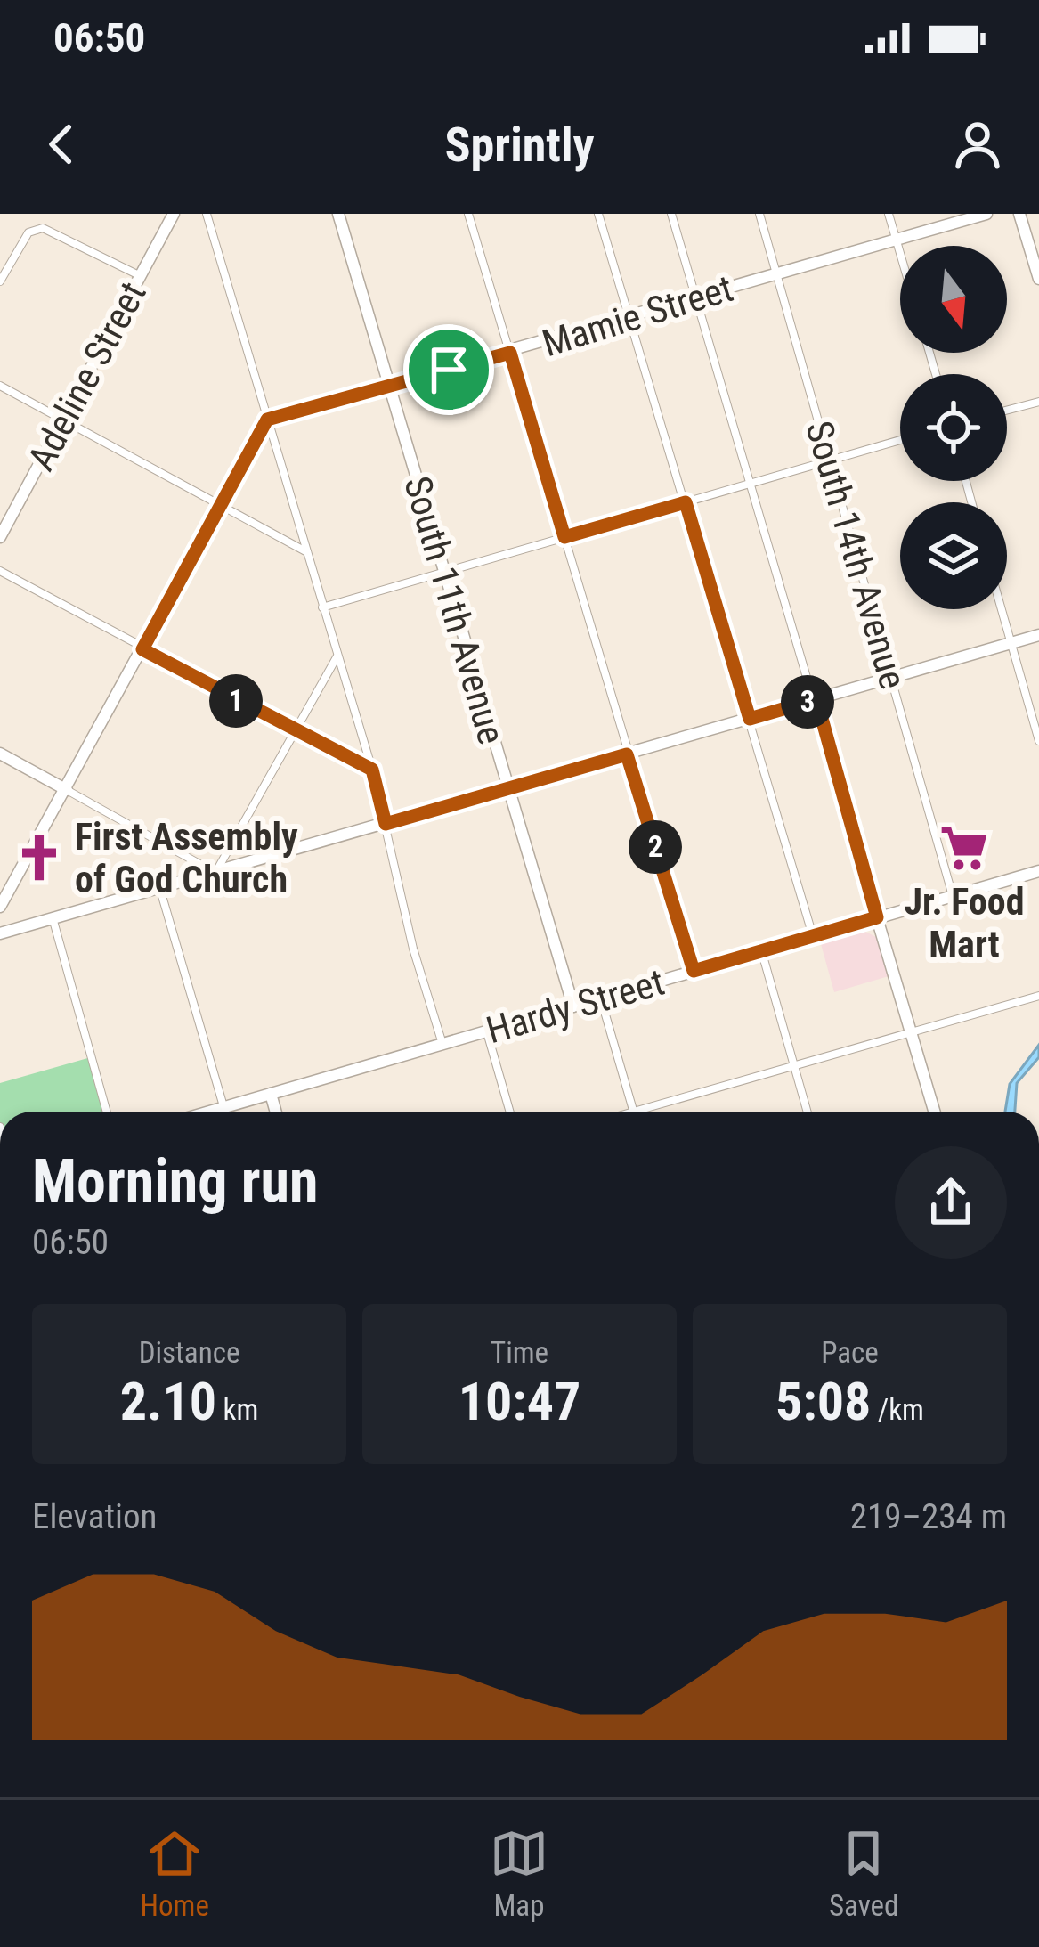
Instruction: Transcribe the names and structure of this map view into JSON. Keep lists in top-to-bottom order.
{
  "streets": {
    "main road": [
      "Mamie Street",
      "Adeline Street",
      "South 11th Avenue",
      "Hardy Street"
    ],
    "street": ["South 14th Avenue"]
  },
  "crossings": [
    ["Mamie Street", "South 14th Avenue"],
    ["Mamie Street", "South 11th Avenue"],
    ["South 14th Avenue", "Hardy Street"],
    ["South 11th Avenue", "Hardy Street"]
  ],
  "places": {
    "supermarket": ["Jr. Food Mart"],
    "church": ["First Assembly of God Church"]
  },
  "north": "bottom",
  "page": {
    "status": "06:50",
    "header": "Sprintly",
    "pins": ["1", "3", "2"],
    "heading": ["Morning run", "06:50"],
    "stats": [
      ["Distance", "2.10 km"],
      ["Time", "10:47"],
      ["Pace", "5:08 /km"]
    ],
    "chart": ["Elevation", "219–234 m"],
    "tabs": ["Home", "Map", "Saved"]
  }
}
